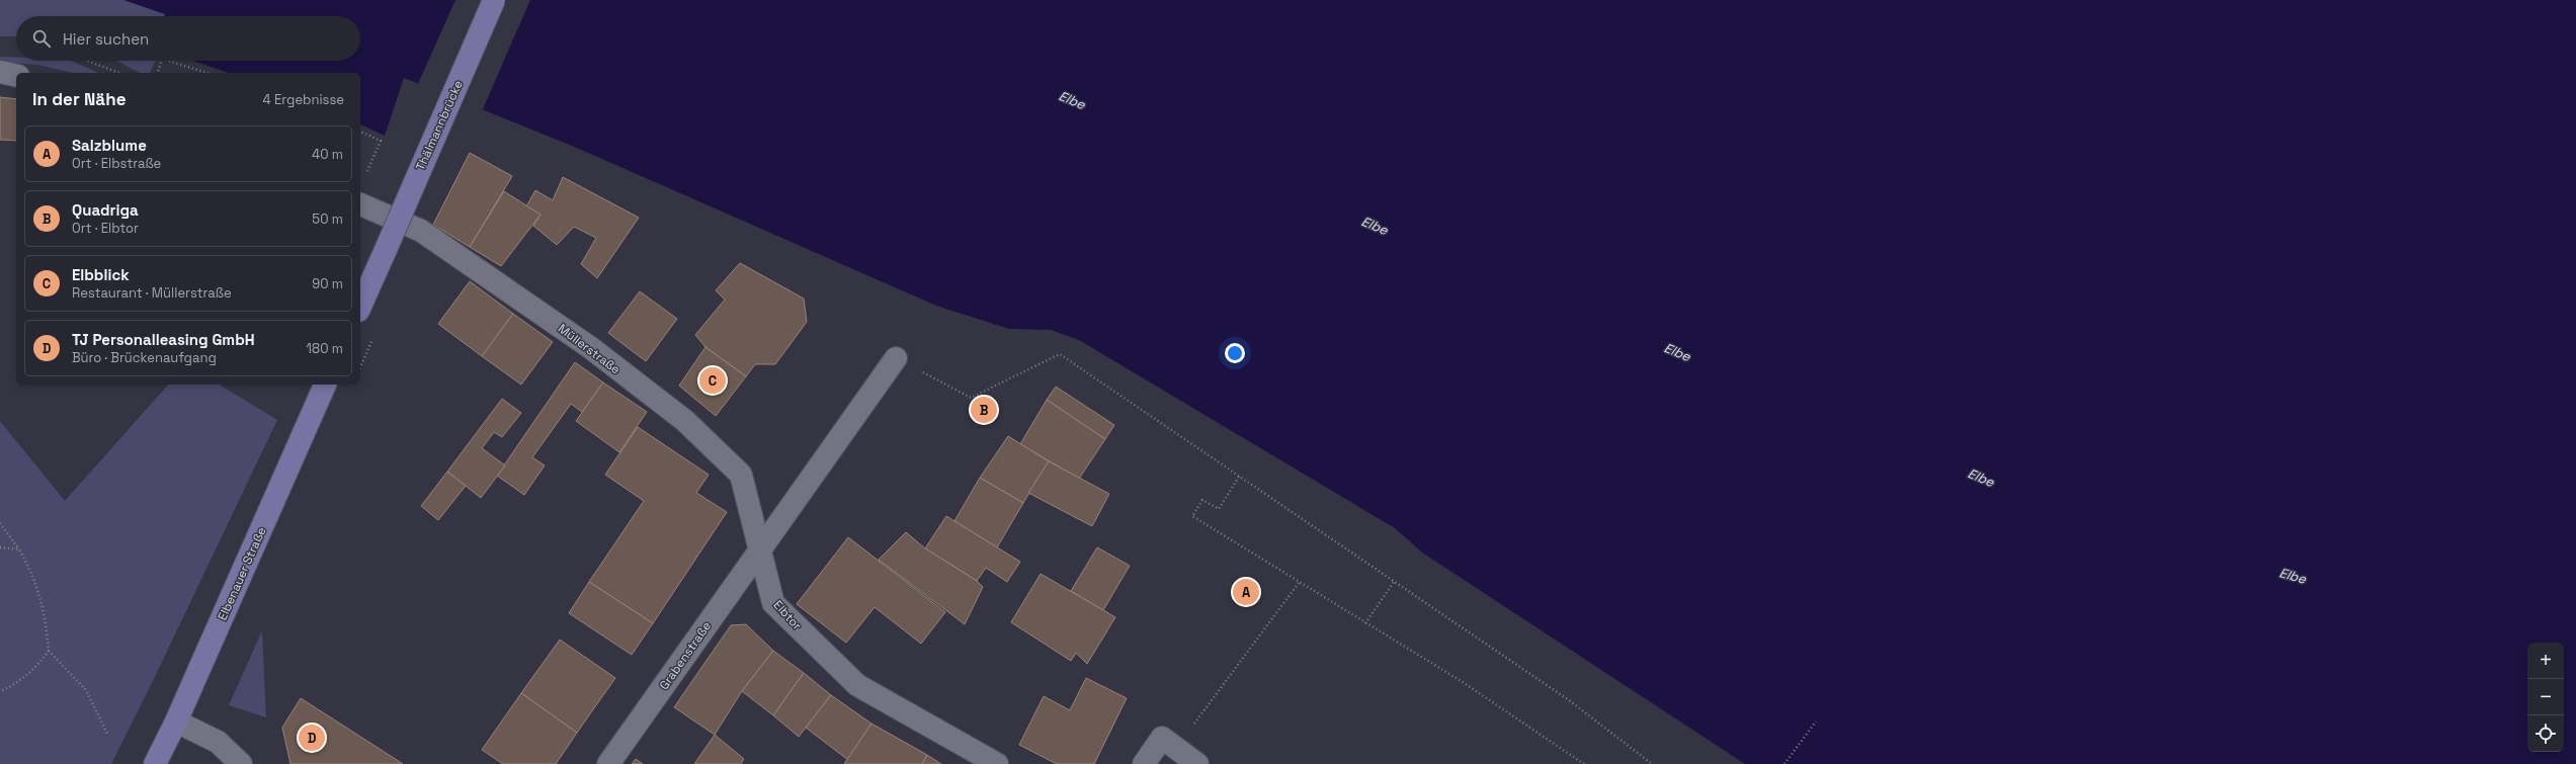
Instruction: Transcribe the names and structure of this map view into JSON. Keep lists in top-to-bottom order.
{
  "streets": {
    "street": [
      "Thälmannbrücke",
      "Müllerstraße",
      "Elbenauer Straße",
      "Elbtor",
      "Grabenstraße"
    ]
  },
  "crossings": [
    ["Müllerstraße", "Elbtor"],
    ["Müllerstraße", "Grabenstraße"],
    ["Elbtor", "Grabenstraße"]
  ],
  "water": ["Elbe"],
  "page": {
    "search": "Hier suchen",
    "heading": ["In der Nähe", "4 Ergebnisse"],
    "list": [
      {
        "mark": "A",
        "name": "Salzblume",
        "note": "Ort · Elbstraße",
        "value": "40 m"
      },
      {
        "mark": "B",
        "name": "Quadriga",
        "note": "Ort · Elbtor",
        "value": "50 m"
      },
      {
        "mark": "C",
        "name": "Elbblick",
        "note": "Restaurant · Müllerstraße",
        "value": "90 m"
      },
      {
        "mark": "D",
        "name": "TJ Personalleasing GmbH",
        "note": "Büro · Brückenaufgang",
        "value": "180 m"
      }
    ],
    "pins": [
      "C",
      "B",
      "A",
      "D"
    ],
    "map_buttons": ["+", "−"]
  }
}
